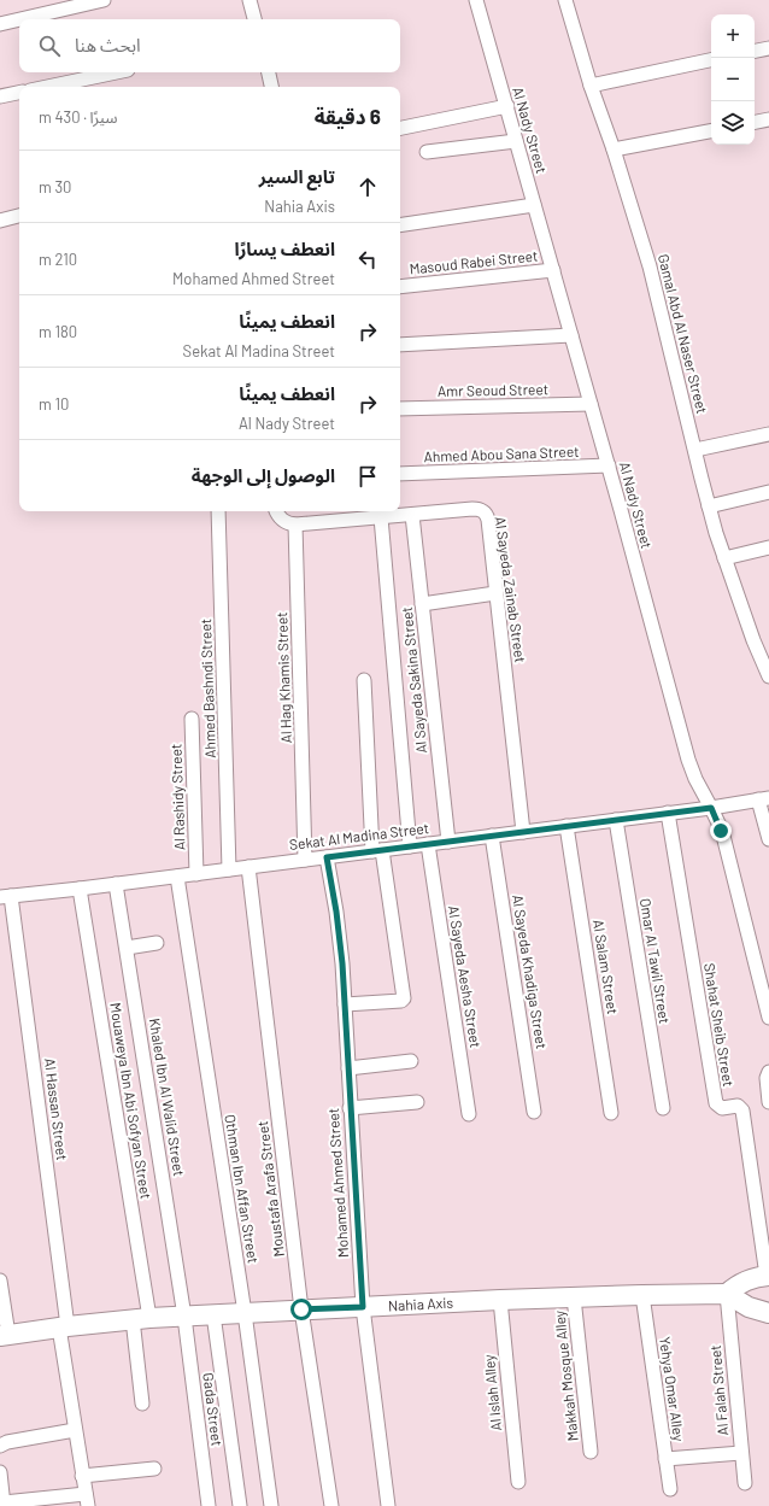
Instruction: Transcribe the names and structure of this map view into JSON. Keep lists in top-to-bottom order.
{
  "streets": {
    "main road": ["Nahia Axis"],
    "street": [
      "Al Nady Street",
      "Masoud Rabei Street",
      "Gamal Abd Al Naser Street",
      "Amr Seoud Street",
      "Ahmed Abou Sana Street",
      "Al Sayeda Zainab Street",
      "Al Hag Khamis Street",
      "Al Sayeda Sakina Street",
      "Ahmed Bashndi Street",
      "Al Rashidy Street",
      "Sekat Al Madina Street",
      "Omar Al Tawil Street",
      "Al Salam Street",
      "Al Sayeda Khadiga Street",
      "Al Sayeda Aesha Street",
      "Shahat Sheib Street",
      "Khaled Ibn Al Walid Street",
      "Mouaweya Ibn Abi Sofyan Street",
      "Al Hassan Street",
      "Mohamed Ahmed Street",
      "Othman Ibn Affan Street",
      "Moustafa Arafa Street",
      "Makkah Mosque Alley",
      "Yehya Omar Alley",
      "Al Falah Street",
      "Al Islah Alley",
      "Gada Street"
    ]
  },
  "crossings": [
    ["Al Nady Street", "Masoud Rabei Street"],
    ["Al Nady Street", "Amr Seoud Street"],
    ["Al Nady Street", "Ahmed Abou Sana Street"],
    ["Al Nady Street", "Sekat Al Madina Street"],
    ["Al Sayeda Zainab Street", "Al Hag Khamis Street"],
    ["Al Sayeda Zainab Street", "Al Sayeda Sakina Street"],
    ["Al Sayeda Zainab Street", "Sekat Al Madina Street"],
    ["Al Hag Khamis Street", "Sekat Al Madina Street"],
    ["Al Sayeda Sakina Street", "Sekat Al Madina Street"],
    ["Ahmed Bashndi Street", "Sekat Al Madina Street"],
    ["Al Rashidy Street", "Sekat Al Madina Street"],
    ["Sekat Al Madina Street", "Omar Al Tawil Street"],
    ["Sekat Al Madina Street", "Al Salam Street"],
    ["Sekat Al Madina Street", "Al Sayeda Khadiga Street"],
    ["Sekat Al Madina Street", "Al Sayeda Aesha Street"],
    ["Sekat Al Madina Street", "Shahat Sheib Street"],
    ["Sekat Al Madina Street", "Khaled Ibn Al Walid Street"],
    ["Sekat Al Madina Street", "Mouaweya Ibn Abi Sofyan Street"],
    ["Sekat Al Madina Street", "Al Hassan Street"],
    ["Sekat Al Madina Street", "Mohamed Ahmed Street"],
    ["Sekat Al Madina Street", "Othman Ibn Affan Street"],
    ["Sekat Al Madina Street", "Moustafa Arafa Street"],
    ["Khaled Ibn Al Walid Street", "Nahia Axis"],
    ["Khaled Ibn Al Walid Street", "Gada Street"],
    ["Mouaweya Ibn Abi Sofyan Street", "Nahia Axis"],
    ["Al Hassan Street", "Nahia Axis"],
    ["Mohamed Ahmed Street", "Nahia Axis"],
    ["Othman Ibn Affan Street", "Nahia Axis"],
    ["Moustafa Arafa Street", "Nahia Axis"],
    ["Nahia Axis", "Makkah Mosque Alley"],
    ["Nahia Axis", "Yehya Omar Alley"],
    ["Nahia Axis", "Al Falah Street"],
    ["Nahia Axis", "Al Islah Alley"],
    ["Nahia Axis", "Gada Street"]
  ],
  "page": {
    "map_buttons": ["+", "−"],
    "search": "ابحث هنا",
    "heading": ["6 دقيقة", "سيرًا · 430 m"],
    "list": [
      ["تابع السير", "Nahia Axis", "30 m"],
      ["انعطف يسارًا", "Mohamed Ahmed Street", "210 m"],
      ["انعطف يمينًا", "Sekat Al Madina Street", "180 m"],
      ["انعطف يمينًا", "Al Nady Street", "10 m"],
      "الوصول إلى الوجهة"
    ]
  }
}
